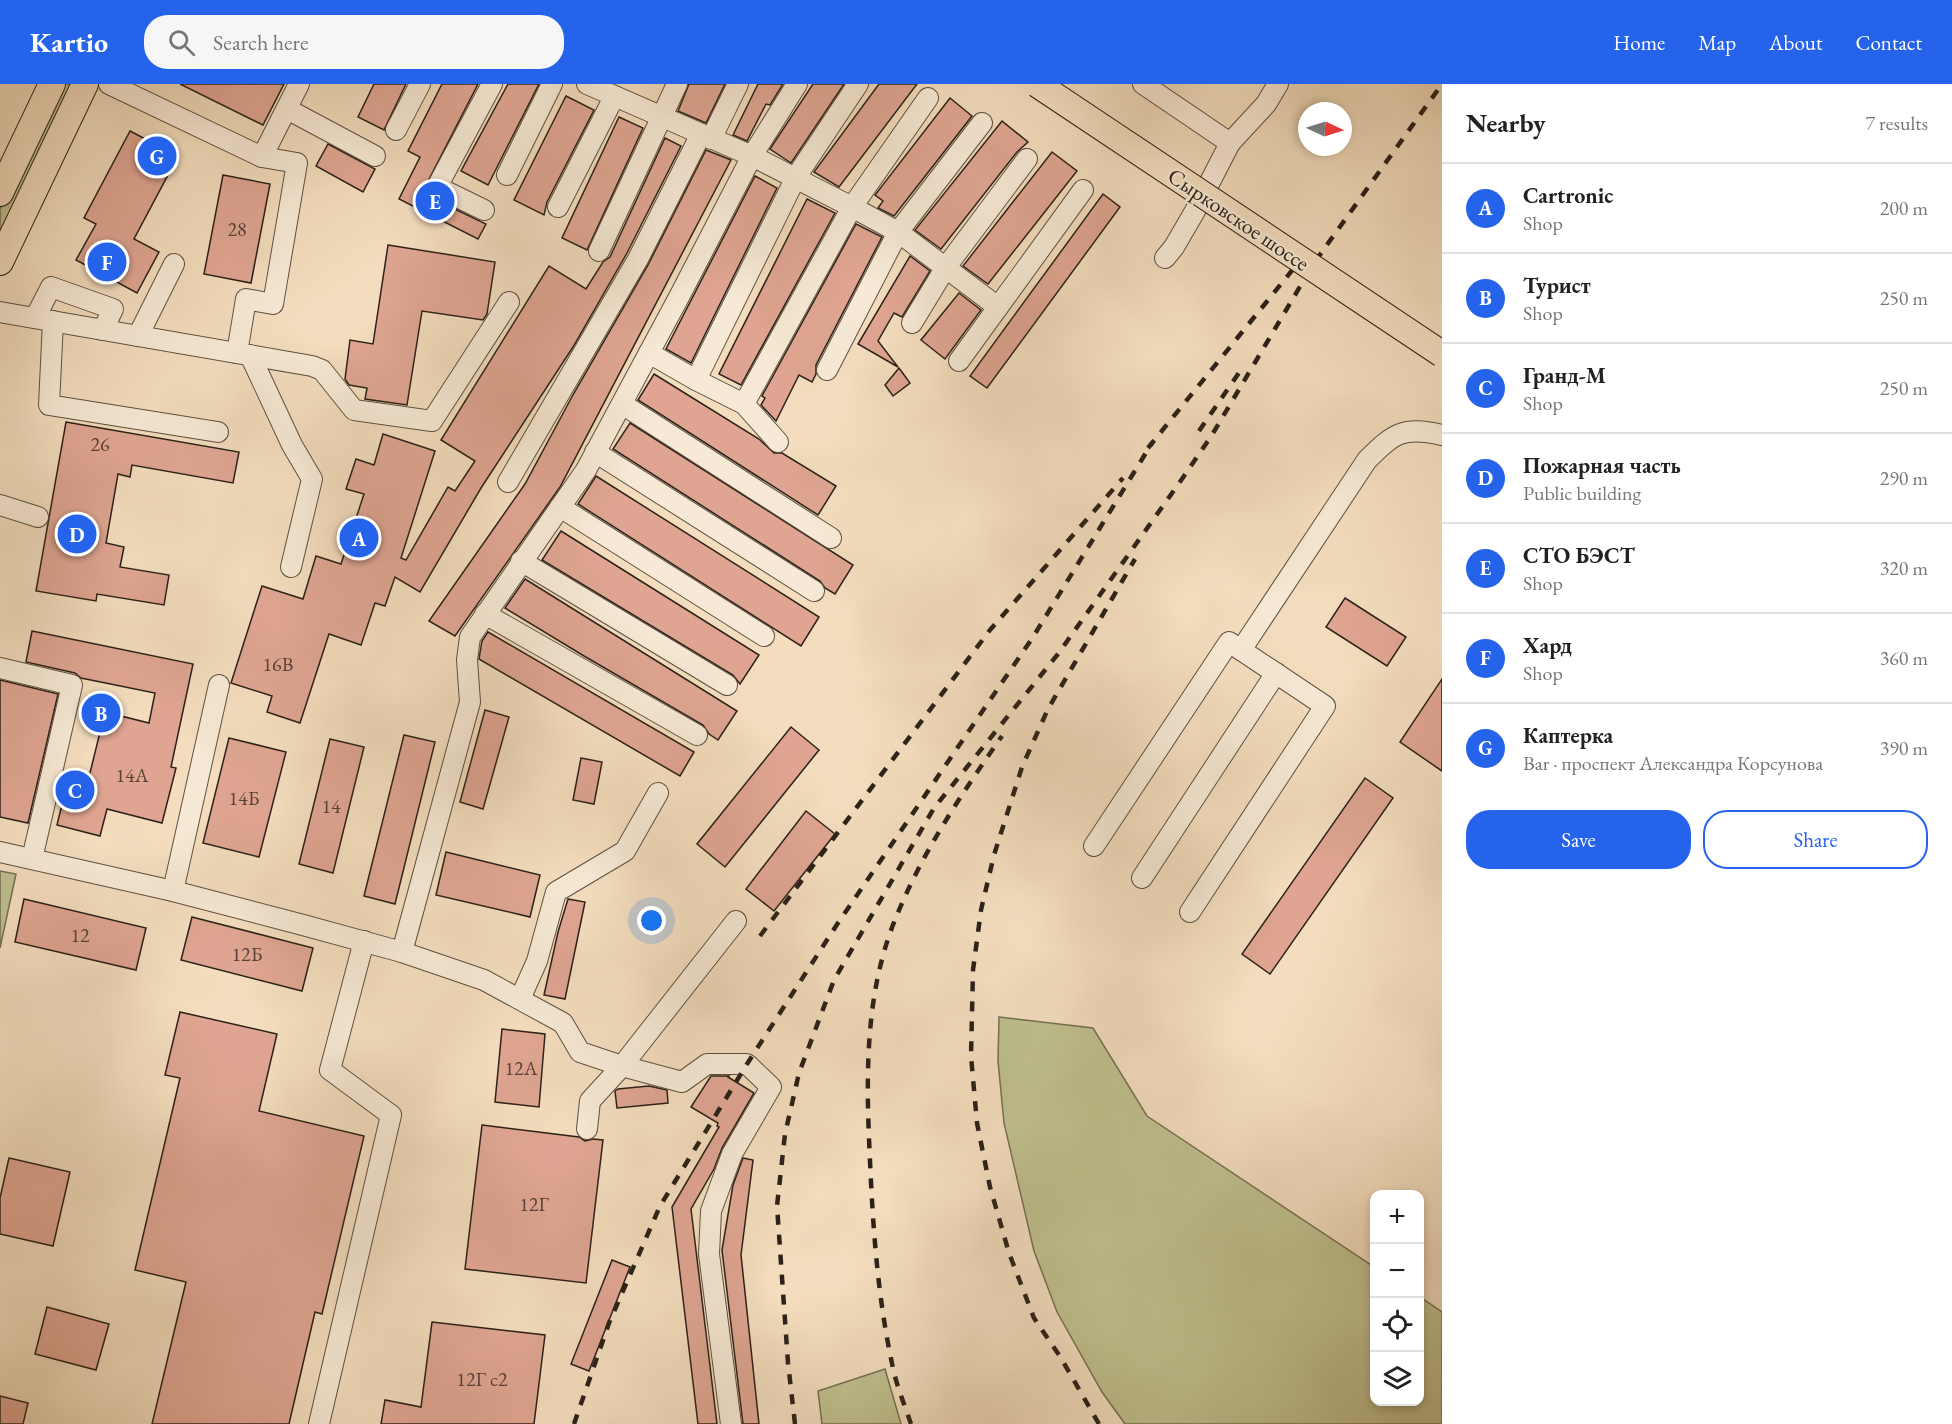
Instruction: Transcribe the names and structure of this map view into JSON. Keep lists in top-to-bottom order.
{
  "streets": {
    "main road": ["Сырковское шоссе"]
  },
  "house_numbers": [
    "28",
    "26",
    "16В",
    "14А",
    "14Б",
    "14",
    "12",
    "12Б",
    "12А",
    "12Г",
    "12Г с2"
  ],
  "north": "right",
  "page": {
    "header": "Kartio",
    "search": "Search here",
    "nav": [
      "Home",
      "Map",
      "About",
      "Contact"
    ],
    "heading": ["Nearby", "7 results"],
    "pins": [
      "G",
      "E",
      "F",
      "D",
      "A",
      "B",
      "C"
    ],
    "list": [
      {
        "mark": "A",
        "name": "Cartronic",
        "note": "Shop",
        "value": "200 m"
      },
      {
        "mark": "B",
        "name": "Турист",
        "note": "Shop",
        "value": "250 m"
      },
      {
        "mark": "C",
        "name": "Гранд-М",
        "note": "Shop",
        "value": "250 m"
      },
      {
        "mark": "D",
        "name": "Пожарная часть",
        "note": "Public building",
        "value": "290 m"
      },
      {
        "mark": "E",
        "name": "СТО БЭСТ",
        "note": "Shop",
        "value": "320 m"
      },
      {
        "mark": "F",
        "name": "Хард",
        "note": "Shop",
        "value": "360 m"
      },
      {
        "mark": "G",
        "name": "Каптерка",
        "note": "Bar · проспект Александра Корсунова",
        "value": "390 m"
      }
    ],
    "buttons": ["Save", "Share"],
    "map_buttons": ["+", "−"]
  }
}
